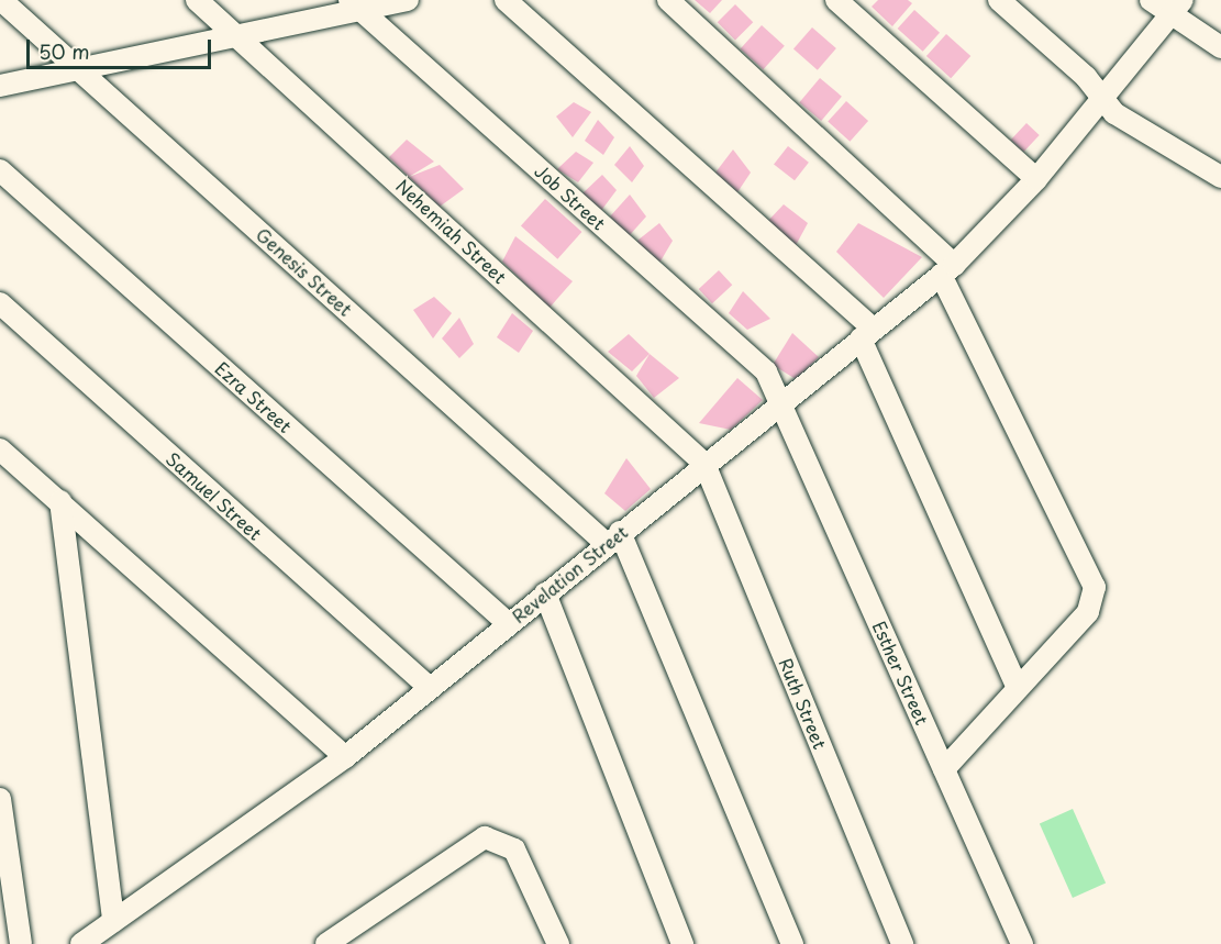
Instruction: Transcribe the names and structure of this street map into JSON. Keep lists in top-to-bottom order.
{
  "streets": {
    "street": [
      "Job Street",
      "Nehemiah Street",
      "Genesis Street",
      "Ezra Street",
      "Samuel Street",
      "Revelation Street",
      "Esther Street",
      "Ruth Street"
    ]
  },
  "crossings": [
    ["Job Street", "Revelation Street"],
    ["Job Street", "Esther Street"],
    ["Nehemiah Street", "Revelation Street"],
    ["Nehemiah Street", "Ruth Street"],
    ["Genesis Street", "Revelation Street"],
    ["Ezra Street", "Revelation Street"],
    ["Samuel Street", "Revelation Street"],
    ["Revelation Street", "Esther Street"],
    ["Revelation Street", "Ruth Street"]
  ],
  "scale_bar": "50 m"
}
